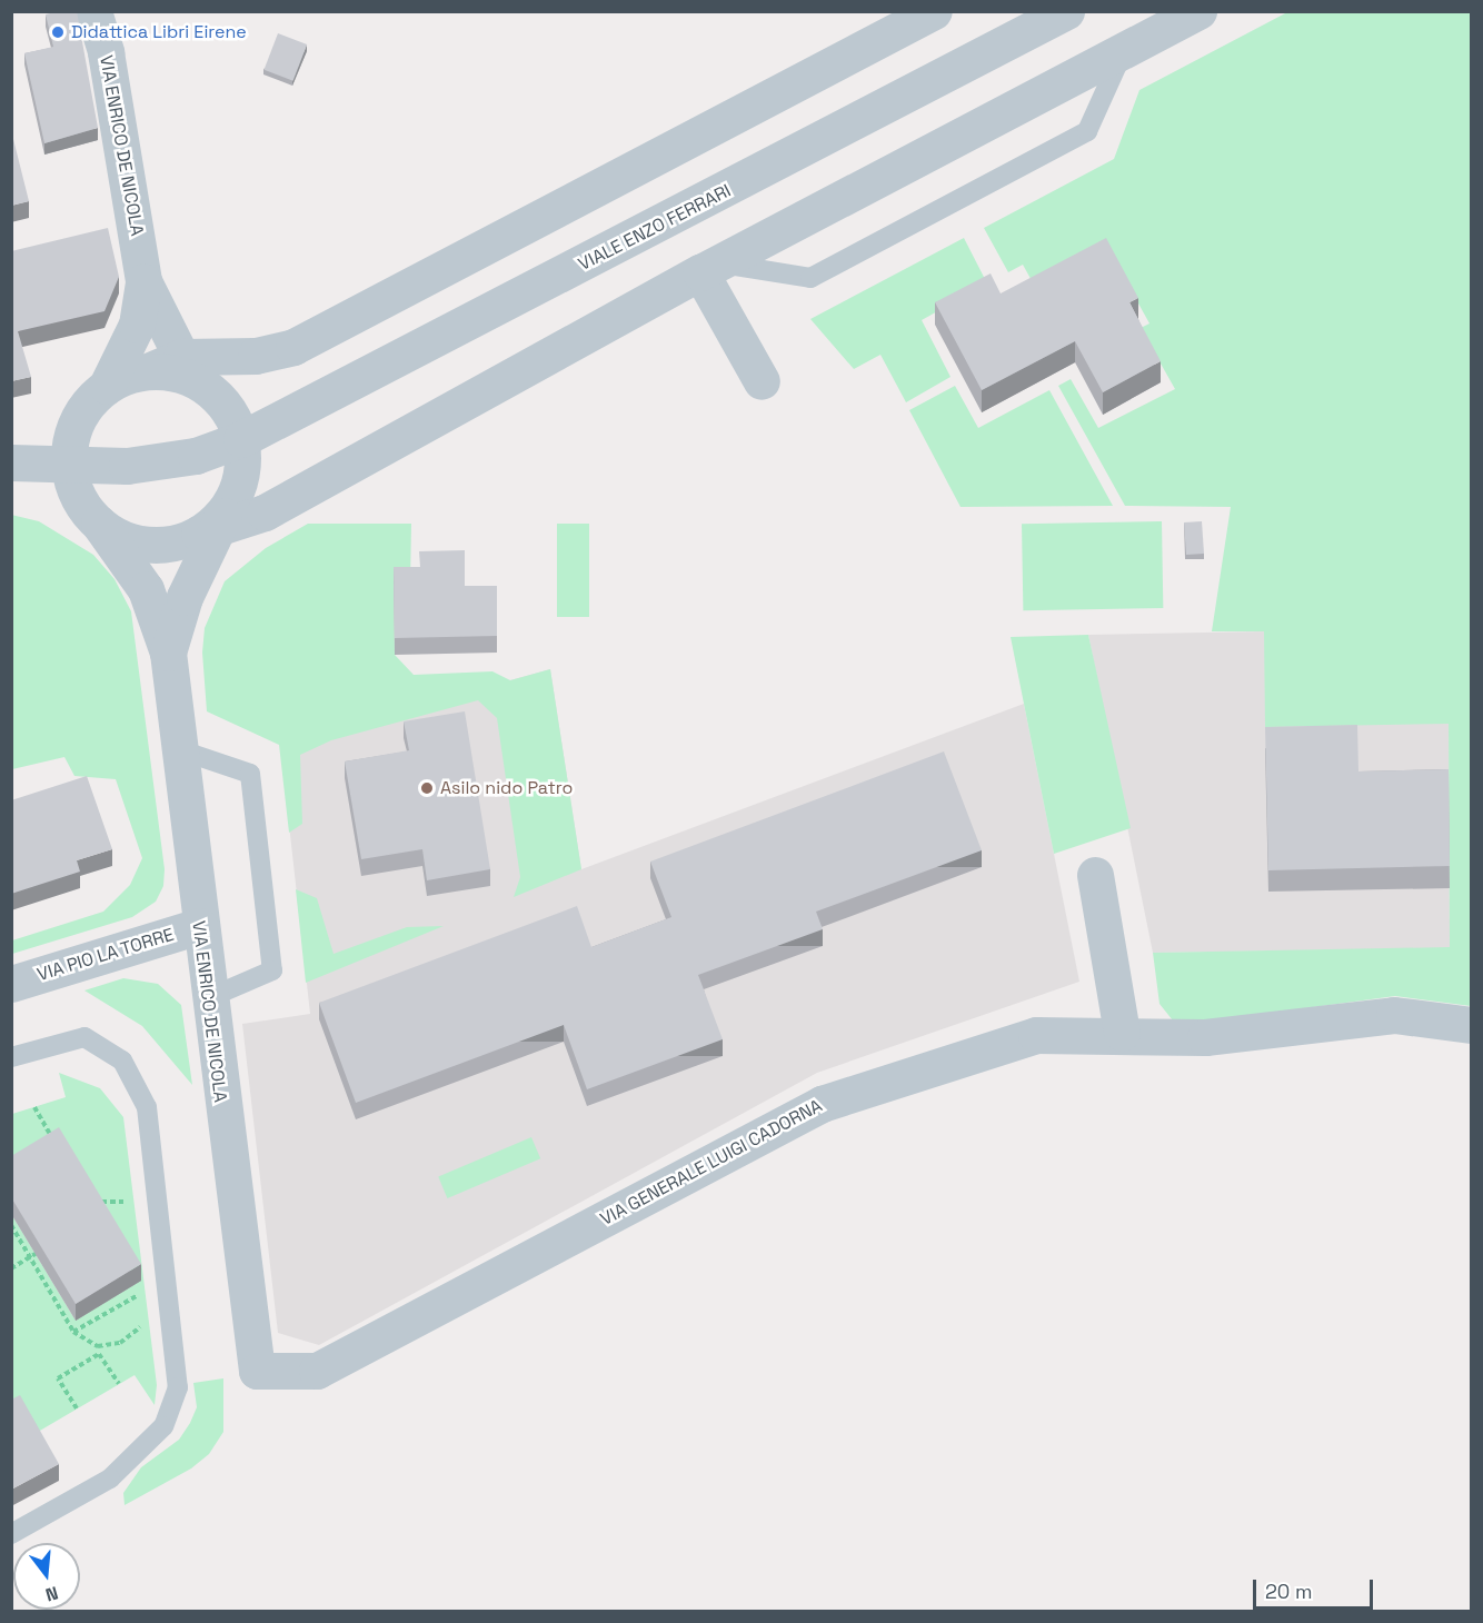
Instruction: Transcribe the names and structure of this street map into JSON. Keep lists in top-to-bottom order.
{
  "streets": {
    "street": [
      "VIA ENRICO DE NICOLA",
      "VIALE ENZO FERRARI",
      "VIA PIO LA TORRE",
      "VIA GENERALE LUIGI CADORNA"
    ]
  },
  "crossings": [
    ["VIA ENRICO DE NICOLA", "VIA PIO LA TORRE"],
    ["VIA ENRICO DE NICOLA", "VIA GENERALE LUIGI CADORNA"]
  ],
  "places": ["Didattica Libri Eirene", "Asilo nido Patro"],
  "scale_bar": "20 m",
  "north": "bottom"
}
